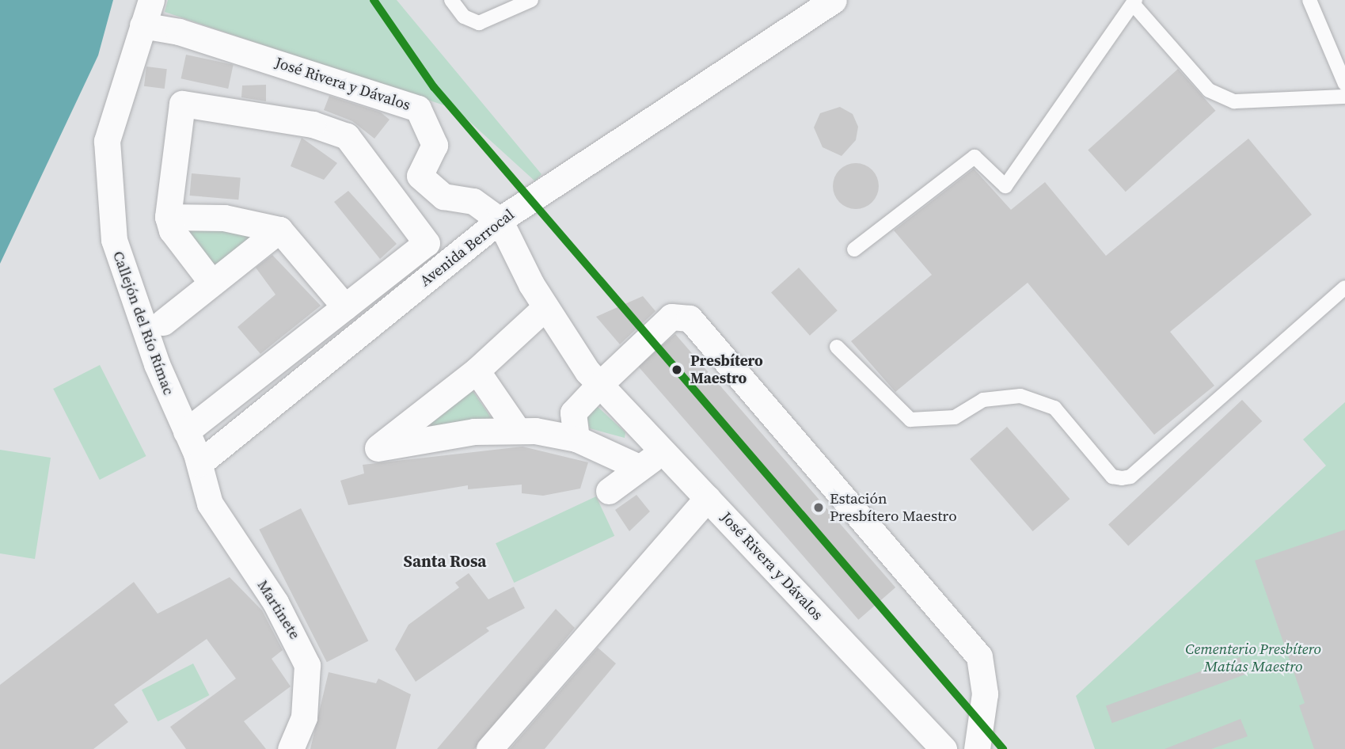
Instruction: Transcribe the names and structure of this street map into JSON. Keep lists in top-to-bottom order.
{
  "streets": {
    "street": [
      "José Rivera y Dávalos",
      "Avenida Berrocal",
      "Callejón del Río Rímac",
      "Martinete"
    ]
  },
  "crossings": [
    ["José Rivera y Dávalos", "Avenida Berrocal"],
    ["José Rivera y Dávalos", "Callejón del Río Rímac"],
    ["Avenida Berrocal", "Callejón del Río Rímac"],
    ["Avenida Berrocal", "Martinete"],
    ["Callejón del Río Rímac", "Martinete"]
  ],
  "districts": ["Santa Rosa"],
  "parks": ["Cementerio Presbítero Matías Maestro"],
  "places": ["Presbítero Maestro", "Estación Presbítero Maestro"]
}
